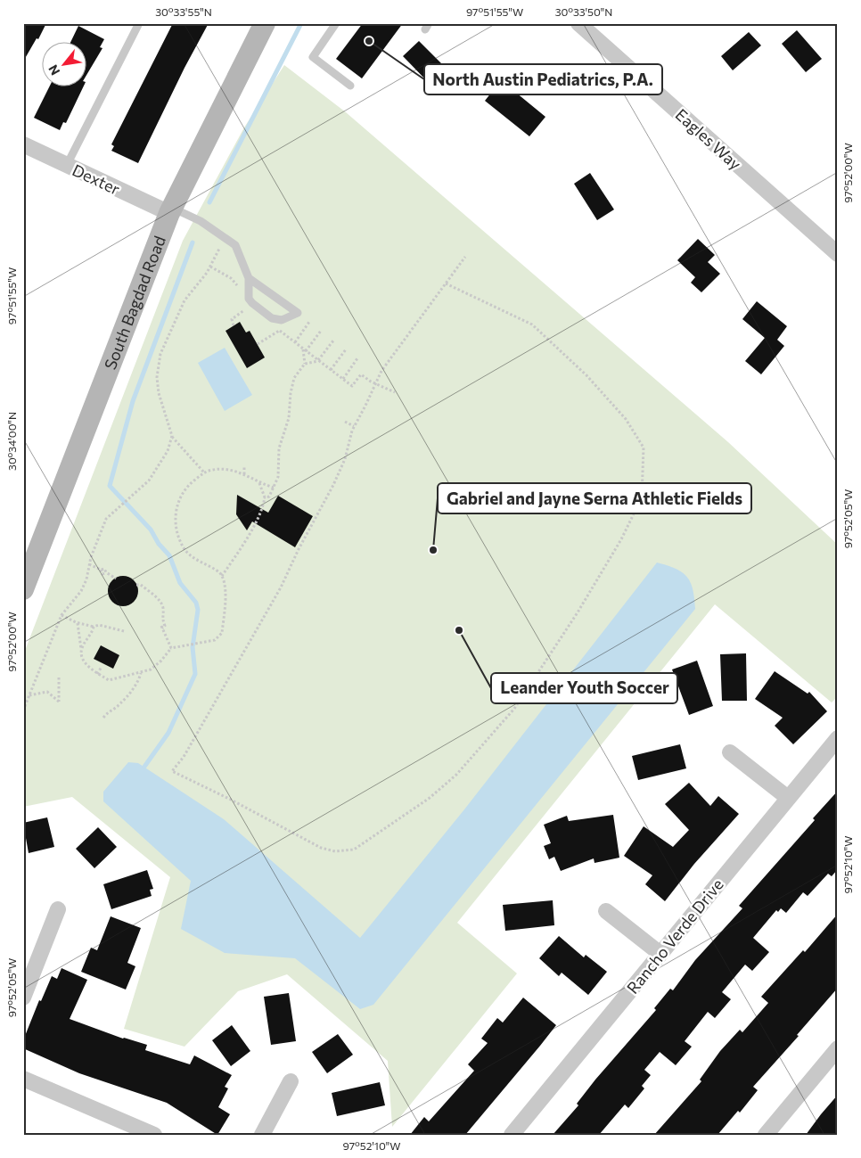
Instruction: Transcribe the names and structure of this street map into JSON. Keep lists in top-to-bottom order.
{
  "streets": {
    "main road": ["South Bagdad Road"],
    "street": ["Eagles Way", "Dexter", "Rancho Verde Drive"]
  },
  "crossings": [
    ["Dexter", "South Bagdad Road"]
  ],
  "places": ["North Austin Pediatrics, P.A.", "Gabriel and Jayne Serna Athletic Fields", "Leander Youth Soccer"],
  "north": "bottom left",
  "coordinates": [
    "30°33'55\"N",
    "97°51'55\"W",
    "30°33'50\"N",
    "97°52'00\"W",
    "30°34'00\"N",
    "97°52'05\"W",
    "97°52'10\"W"
  ]
}
